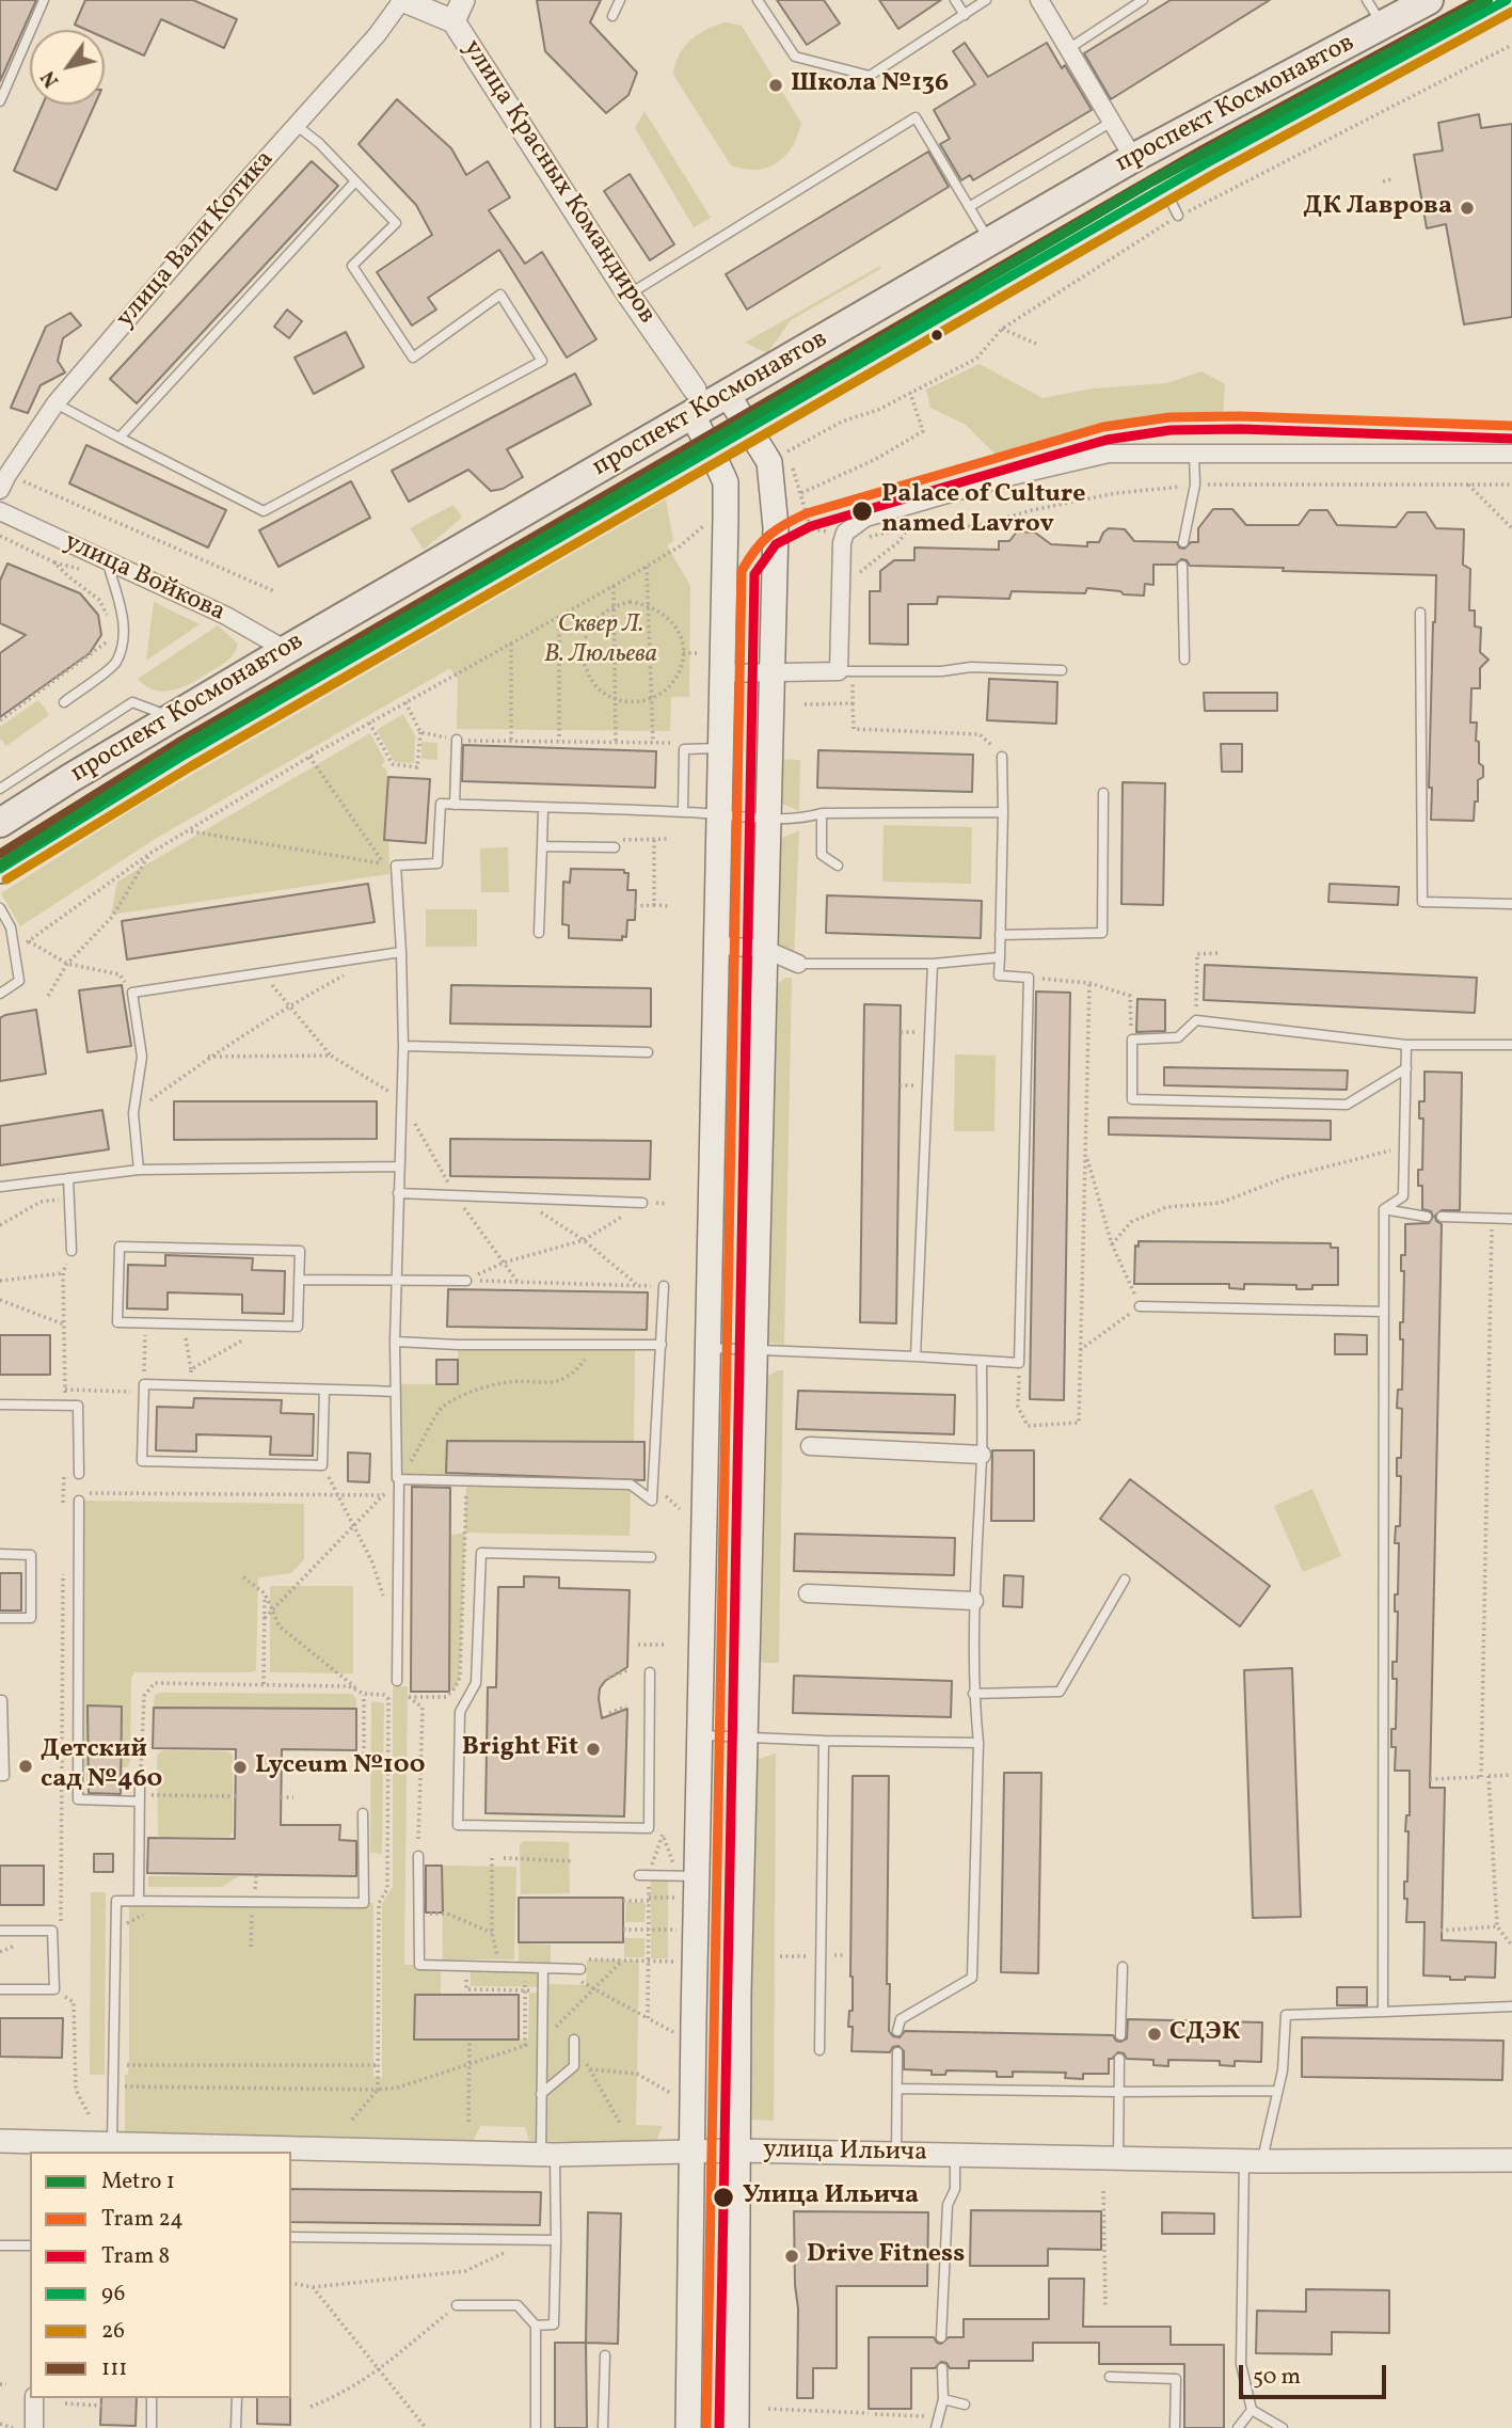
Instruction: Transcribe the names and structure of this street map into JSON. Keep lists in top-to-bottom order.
{
  "streets": {
    "main road": ["проспект Космонавтов"],
    "street": [
      "улица Красных Командиров",
      "улица Вали Котика",
      "улица Войкова",
      "улица Ильича"
    ]
  },
  "crossings": [
    ["проспект Космонавтов", "улица Красных Командиров"],
    ["проспект Космонавтов", "улица Войкова"],
    ["улица Красных Командиров", "улица Вали Котика"]
  ],
  "parks": ["Сквер Л. В. Люльева"],
  "places": [
    "Школа №136",
    "ДК Лаврова",
    "Palace of Culture named Lavrov",
    "Bright Fit",
    "Детский сад №460",
    "Lyceum №100",
    "СДЭК",
    "Улица Ильича",
    "Drive Fitness"
  ],
  "lines": [
    "metro line 1",
    "transit line 96",
    "transit line 111",
    "transit line 26",
    "tram line 24",
    "tram line 8"
  ],
  "legend": [
    "Metro 1",
    "Tram 24",
    "Tram 8",
    "96",
    "26",
    "111"
  ],
  "scale_bar": "50 m",
  "north": "bottom left"
}
